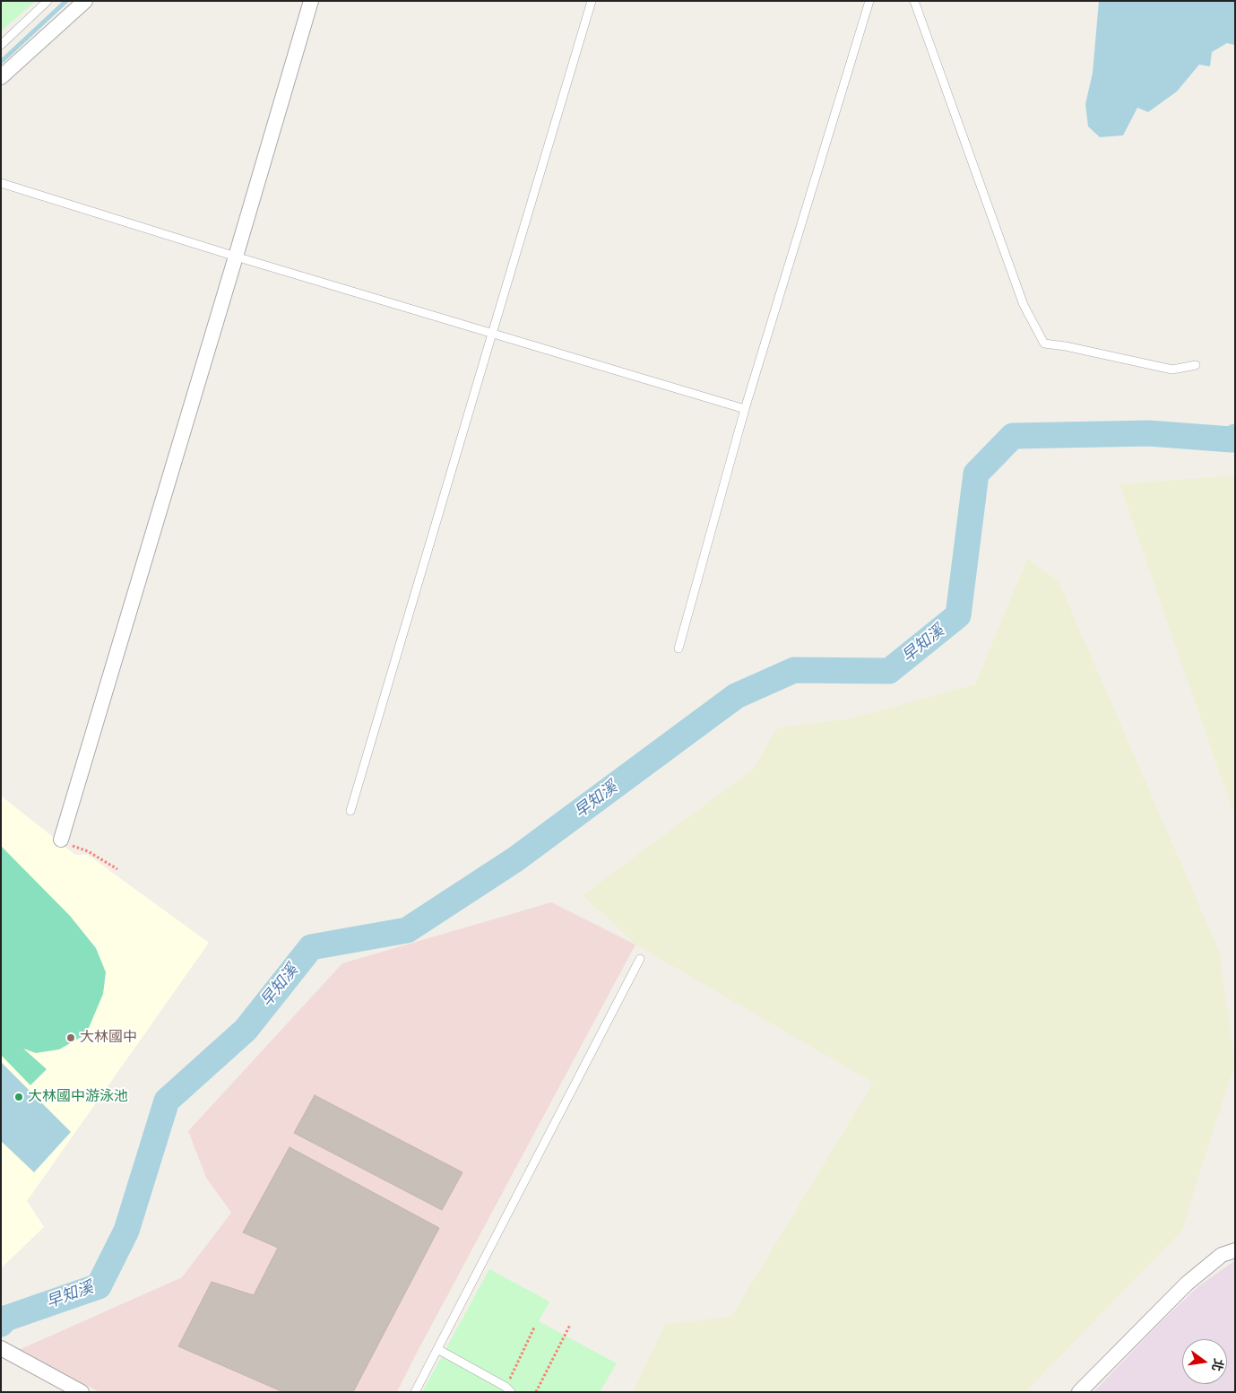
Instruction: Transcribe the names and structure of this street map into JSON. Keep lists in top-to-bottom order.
{
  "water": ["早知溪"],
  "places": ["大林國中", "大林國中游泳池"],
  "north": "right"
}
